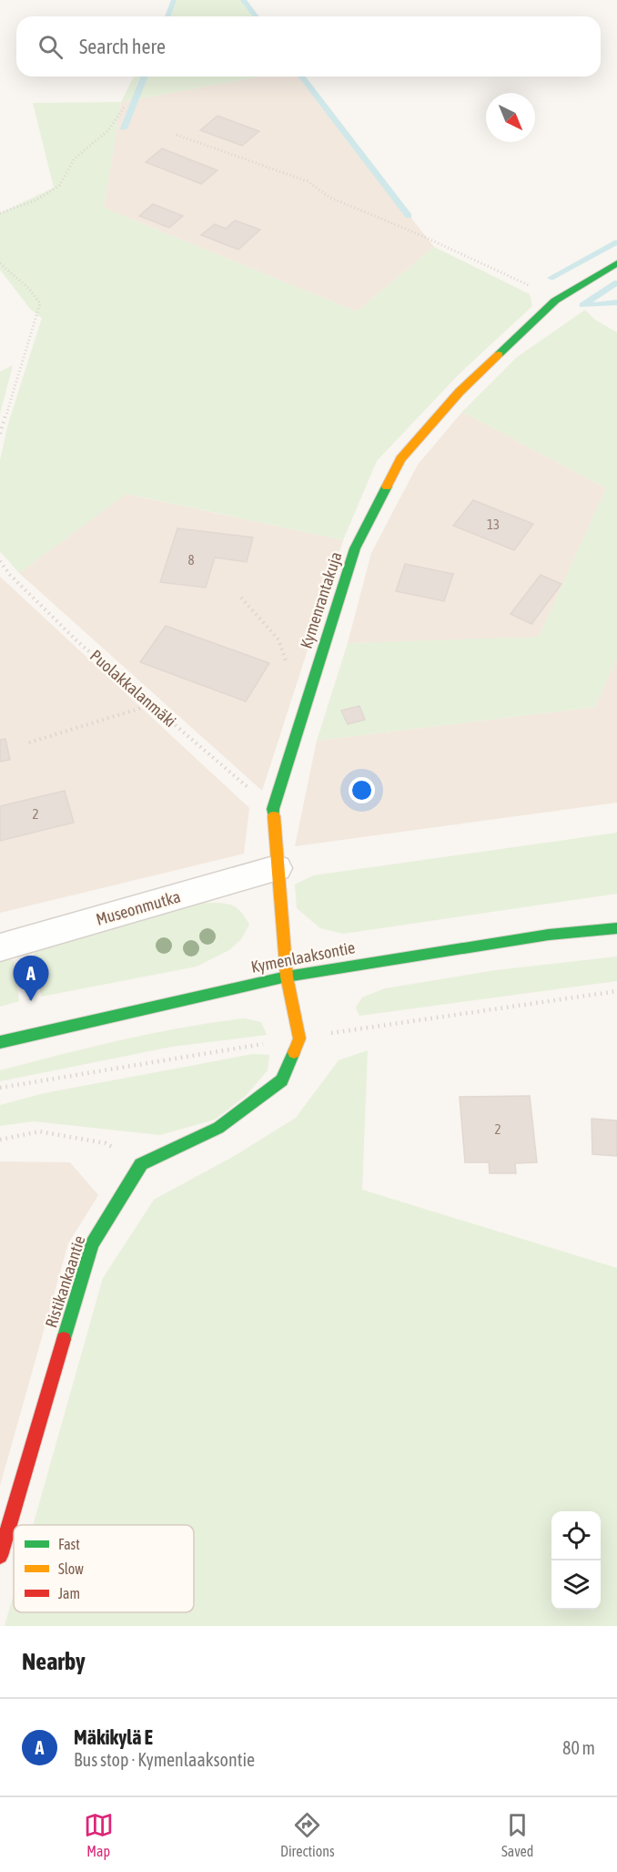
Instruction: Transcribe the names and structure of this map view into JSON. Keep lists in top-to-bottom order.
{
  "streets": {
    "street": [
      "Kymenrantakuja",
      "Museonmutka",
      "Kymenlaaksontie",
      "Ristikankaantie"
    ],
    "path": ["Puolakkalanmäki"]
  },
  "crossings": [
    ["Kymenrantakuja", "Puolakkalanmäki"],
    ["Kymenrantakuja", "Museonmutka"],
    ["Kymenrantakuja", "Kymenlaaksontie"]
  ],
  "house_numbers": [
    "13",
    "8",
    "2",
    "2"
  ],
  "legend": ["Fast", "Slow", "Jam"],
  "north": "bottom right",
  "page": {
    "search": "Search here",
    "pins": "A",
    "heading": "Nearby",
    "list": [
      {
        "mark": "A",
        "name": "Mäkikylä E",
        "note": "Bus stop · Kymenlaaksontie",
        "value": "80 m"
      }
    ],
    "nav": ["Map", "Directions", "Saved"]
  }
}
